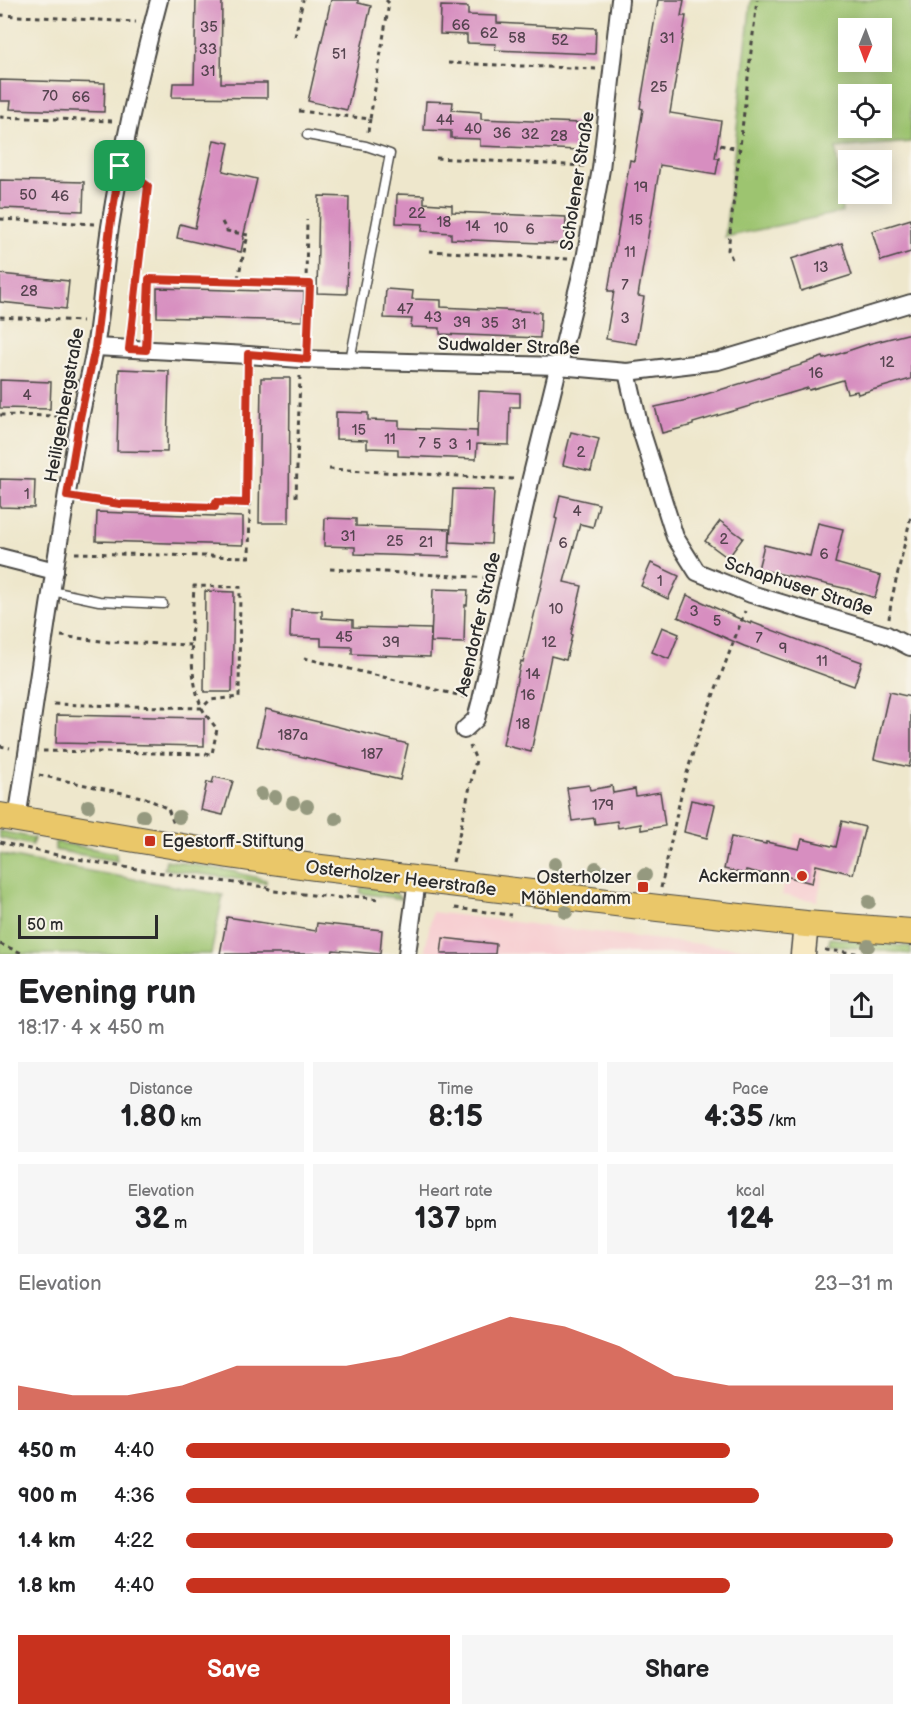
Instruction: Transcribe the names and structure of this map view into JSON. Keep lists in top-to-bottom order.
{
  "streets": {
    "main road": ["Osterholzer Heerstraße"],
    "street": [
      "Scholener Straße",
      "Sudwalder Straße",
      "Heiligenbergstraße",
      "Schaphuser Straße",
      "Asendorfer Straße"
    ]
  },
  "crossings": [
    ["Scholener Straße", "Sudwalder Straße"],
    ["Scholener Straße", "Asendorfer Straße"],
    ["Sudwalder Straße", "Heiligenbergstraße"],
    ["Sudwalder Straße", "Schaphuser Straße"],
    ["Sudwalder Straße", "Asendorfer Straße"],
    ["Heiligenbergstraße", "Osterholzer Heerstraße"]
  ],
  "places": {
    "transit": ["Egestorff-Stiftung", "Osterholzer Möhlendamm"],
    "other": ["Ackermann"]
  },
  "house_numbers": [
    "66",
    "35",
    "62",
    "58",
    "31",
    "52",
    "33",
    "51",
    "31",
    "25",
    "70",
    "66",
    "44",
    "40",
    "36",
    "32",
    "28",
    "19",
    "50",
    "46",
    "22",
    "15",
    "18",
    "14",
    "10",
    "6",
    "11",
    "13",
    "7",
    "28",
    "47",
    "43",
    "3",
    "39",
    "35",
    "31",
    "12",
    "16",
    "4",
    "15",
    "11",
    "7",
    "5",
    "3",
    "1",
    "2",
    "1",
    "4",
    "31",
    "2",
    "25",
    "21",
    "6",
    "6",
    "1",
    "10",
    "3",
    "5",
    "45",
    "7",
    "39",
    "12",
    "9",
    "11",
    "14",
    "16",
    "18",
    "187a",
    "187",
    "179"
  ],
  "scale_bar": "50 m",
  "north": "bottom",
  "page": {
    "scale": "50 m",
    "heading": ["Evening run", "18:17 · 4 × 450 m"],
    "stats": [
      ["Distance", "1.80 km"],
      ["Time", "8:15"],
      ["Pace", "4:35 /km"],
      ["Elevation", "32 m"],
      ["Heart rate", "137 bpm"],
      ["kcal", "124"]
    ],
    "chart": ["Elevation", "23–31 m"],
    "list": [
      {
        "name": "450 m",
        "note": "4:40"
      },
      {
        "name": "900 m",
        "note": "4:36"
      },
      {
        "name": "1.4 km",
        "note": "4:22"
      },
      {
        "name": "1.8 km",
        "note": "4:40"
      }
    ],
    "buttons": ["Save", "Share"]
  }
}
